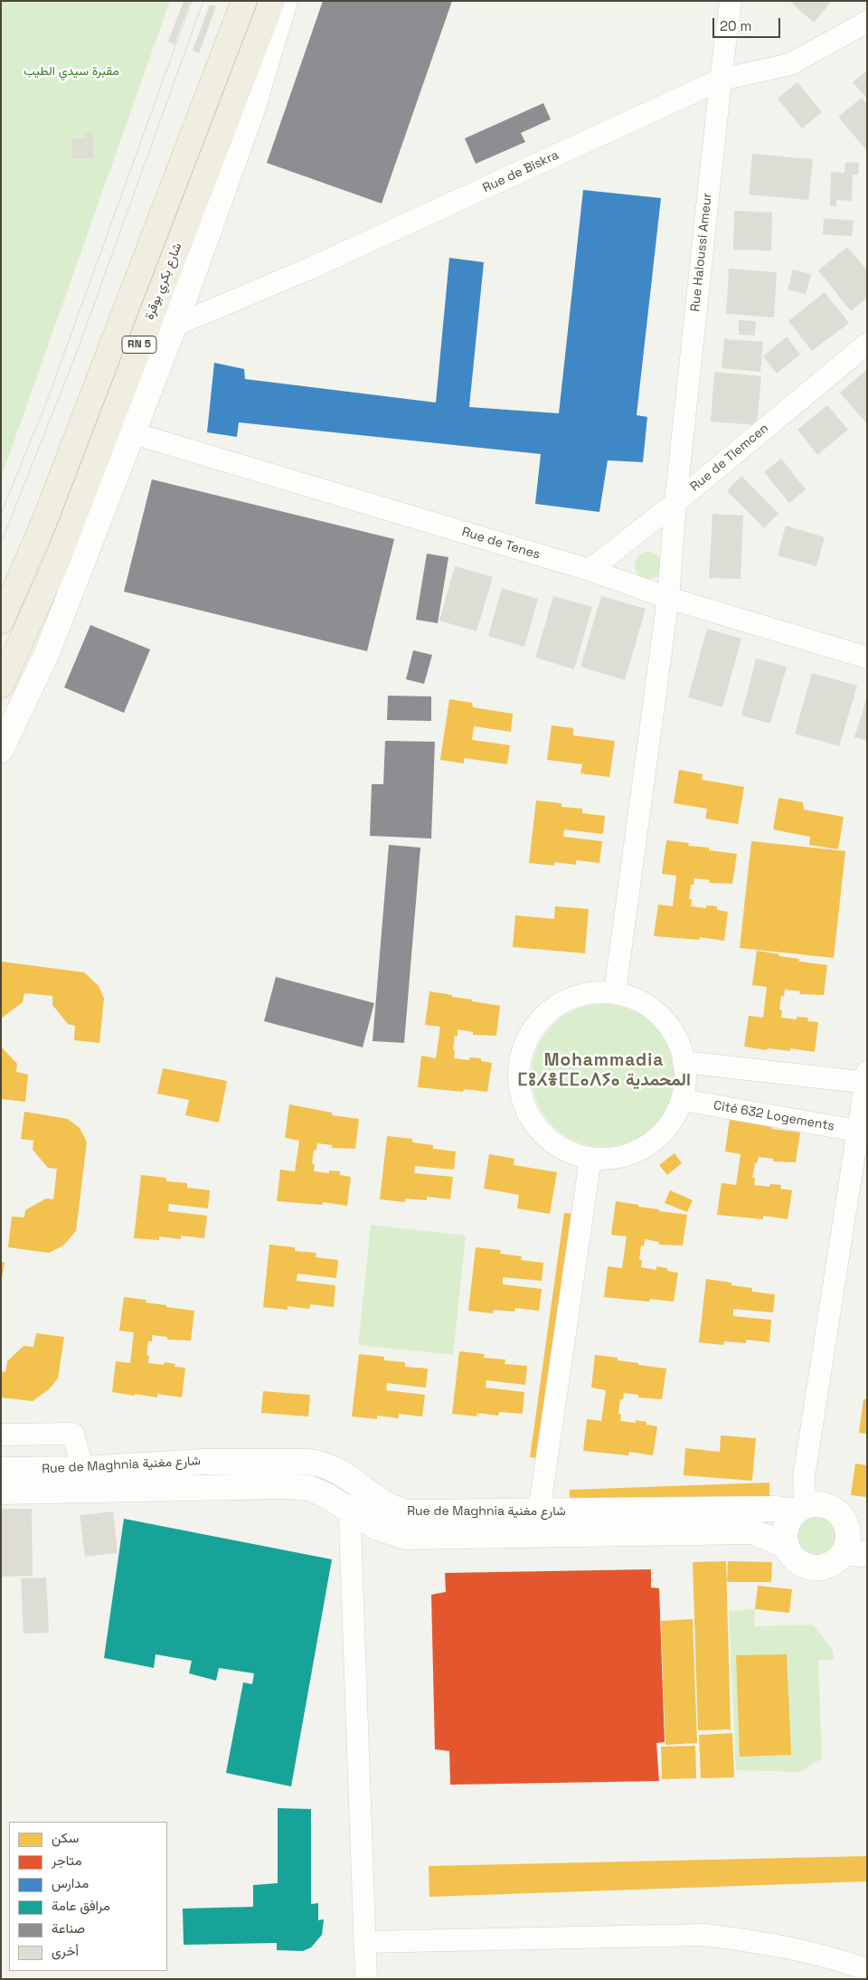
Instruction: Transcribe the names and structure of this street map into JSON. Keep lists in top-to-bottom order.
{
  "streets": {
    "highway": ["شارع بكري بوقرة", "RN 5"],
    "street": [
      "Rue de Biskra",
      "Rue Haloussi Ameur",
      "Rue de Tlemcen",
      "Rue de Tenes",
      "Cité 632 Logements",
      "Rue de Maghnia شارع مغنية"
    ]
  },
  "crossings": [
    ["Rue de Biskra", "Rue Haloussi Ameur"],
    ["Rue Haloussi Ameur", "Rue de Tlemcen"],
    ["Rue Haloussi Ameur", "Rue de Tenes"],
    ["Rue de Tlemcen", "Rue de Tenes"]
  ],
  "districts": ["Mohammadia ⵎⵓⵃⴻⵎⵎⴰⴷⵢⴰ المحمدية"],
  "parks": ["مقبرة سيدي الطيب"],
  "legend": [
    "سكن",
    "متاجر",
    "مدارس",
    "مرافق عامة",
    "صناعة",
    "أخرى"
  ],
  "scale_bar": "20 m"
}
